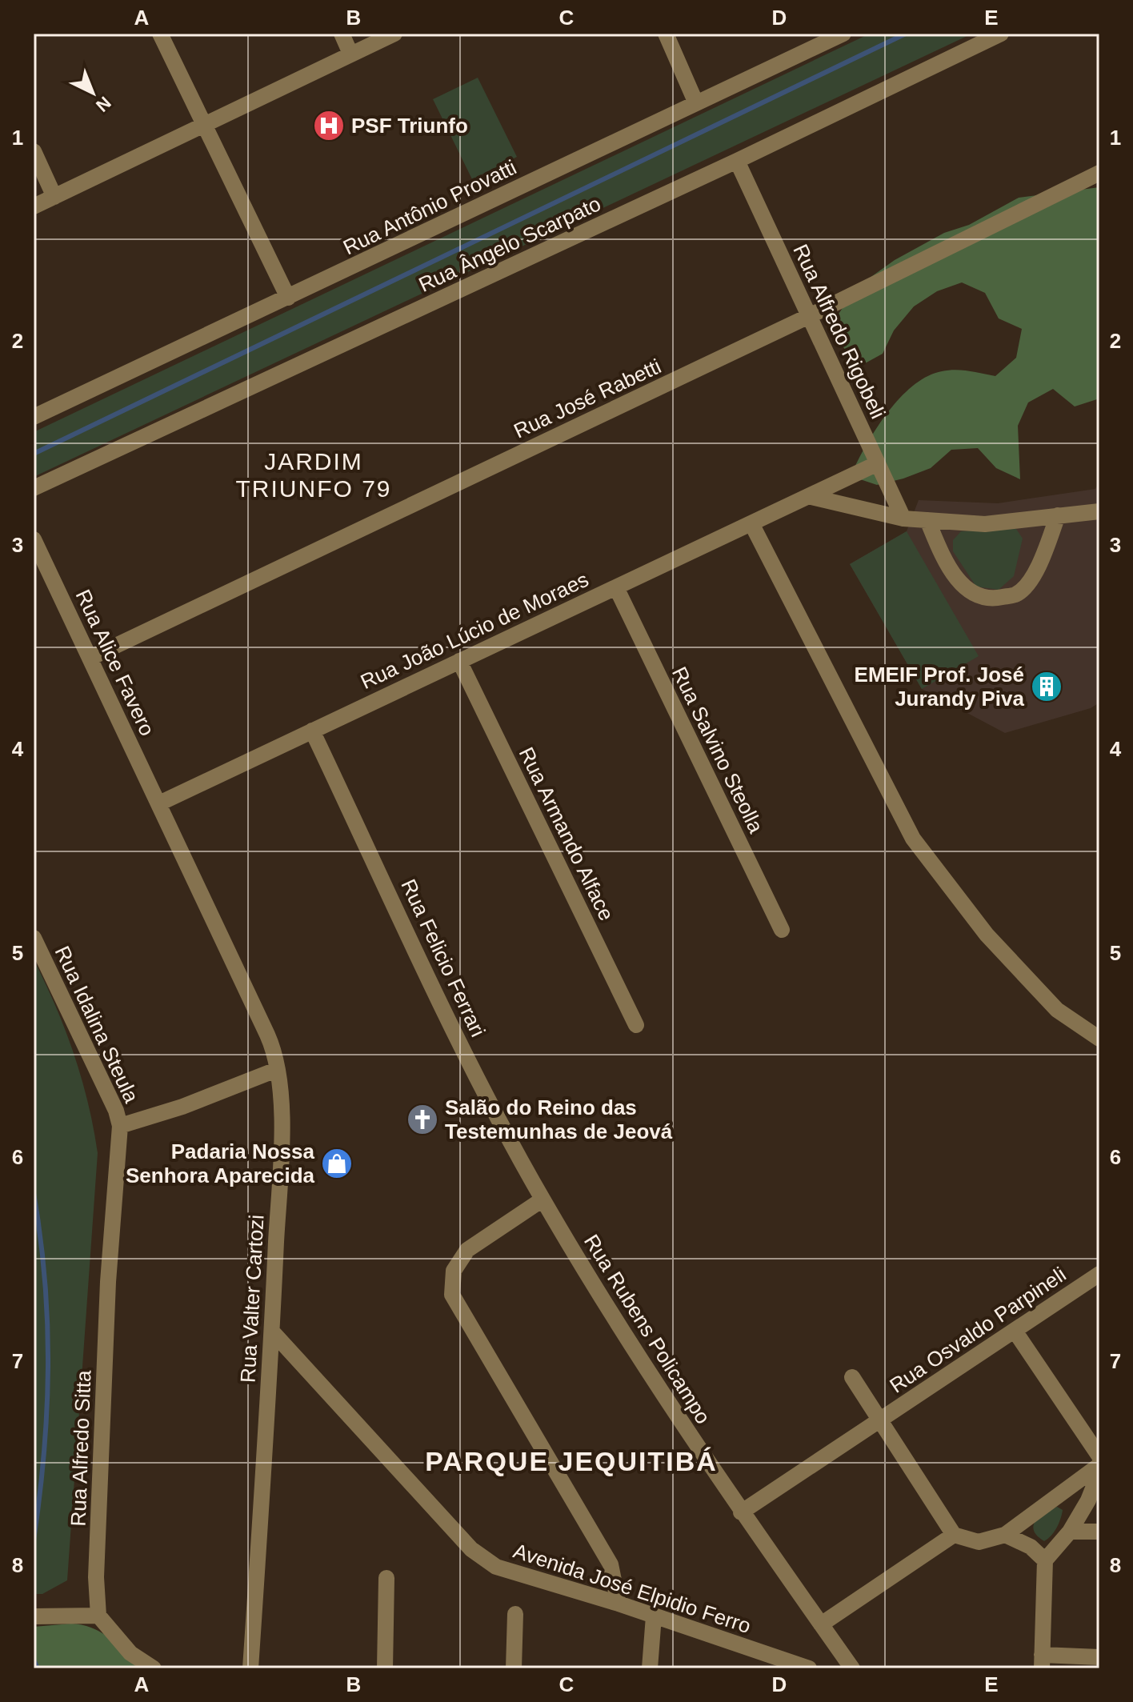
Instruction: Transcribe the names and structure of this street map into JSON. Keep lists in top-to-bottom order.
{
  "streets": {
    "street": [
      "Rua Antônio Provatti",
      "Rua Ângelo Scarpato",
      "Rua Alfredo Rigobeli",
      "Rua José Rabetti",
      "Rua João Lúcio de Moraes",
      "Rua Alice Favero",
      "Rua Salvino Steolla",
      "Rua Armando Alface",
      "Rua Felicio Ferrari",
      "Rua Idalina Steula",
      "Rua Valter Cartozi",
      "Rua Rubens Policampo",
      "Rua Osvaldo Parpineli",
      "Rua Alfredo Sitta",
      "Avenida José Elpidio Ferro"
    ]
  },
  "crossings": [
    ["Rua Ângelo Scarpato", "Rua Alfredo Rigobeli"],
    ["Rua Alfredo Rigobeli", "Rua José Rabetti"],
    ["Rua Alfredo Rigobeli", "Rua João Lúcio de Moraes"],
    ["Rua José Rabetti", "Rua Alice Favero"],
    ["Rua João Lúcio de Moraes", "Rua Alice Favero"],
    ["Rua João Lúcio de Moraes", "Rua Salvino Steolla"],
    ["Rua João Lúcio de Moraes", "Rua Armando Alface"],
    ["Rua João Lúcio de Moraes", "Rua Felicio Ferrari"],
    ["Rua João Lúcio de Moraes", "Rua Valter Cartozi"],
    ["Rua Alice Favero", "Rua Valter Cartozi"],
    ["Rua Felicio Ferrari", "Rua Rubens Policampo"],
    ["Rua Idalina Steula", "Rua Alfredo Sitta"],
    ["Rua Valter Cartozi", "Avenida José Elpidio Ferro"],
    ["Rua Rubens Policampo", "Rua Osvaldo Parpineli"]
  ],
  "districts": ["JARDIM TRIUNFO 79", "PARQUE JEQUITIBÁ"],
  "places": {
    "hospital": ["PSF Triunfo"],
    "building": ["EMEIF Prof. José Jurandy Piva"],
    "church": ["Salão do Reino das Testemunhas de Jeová"],
    "shop": ["Padaria Nossa Senhora Aparecida"]
  },
  "north": "bottom right",
  "grid": {
    "columns": [
      "A",
      "B",
      "C",
      "D",
      "E"
    ],
    "rows": [
      "1",
      "2",
      "3",
      "4",
      "5",
      "6",
      "7",
      "8"
    ]
  }
}
